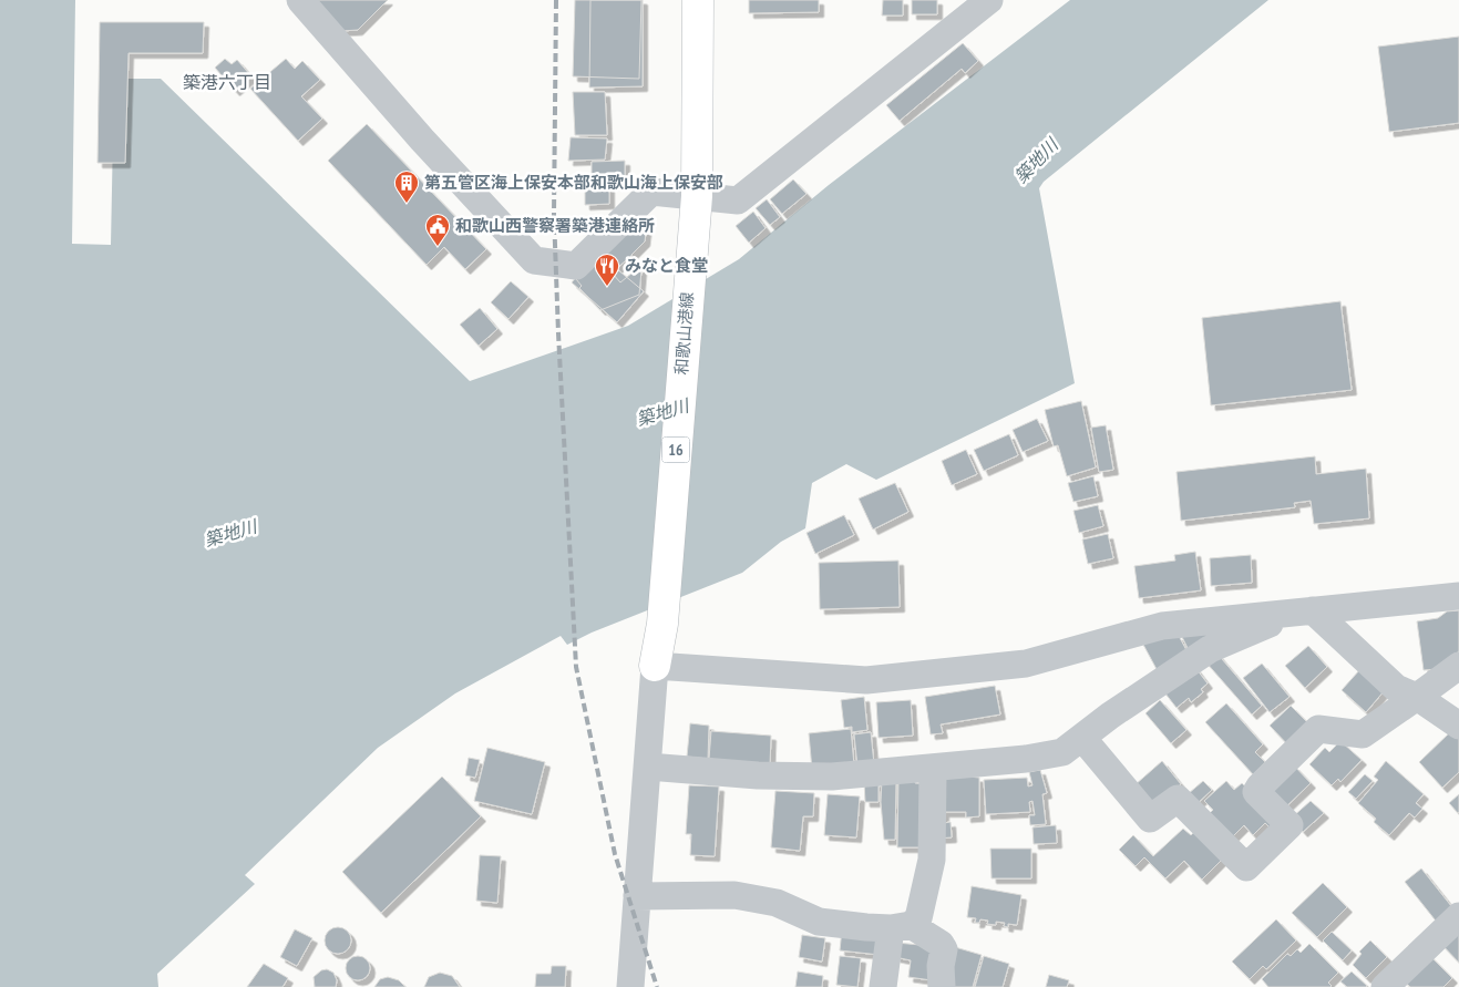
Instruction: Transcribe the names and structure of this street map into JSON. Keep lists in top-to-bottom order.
{
  "streets": {
    "main road": ["和歌山港線", "16"]
  },
  "districts": ["築港六丁目"],
  "water": ["築地川"],
  "places": {
    "building": ["第五管区海上保安本部和歌山海上保安部"],
    "public building": ["和歌山西警察署築港連絡所"],
    "restaurant": ["みなと食堂"]
  }
}
